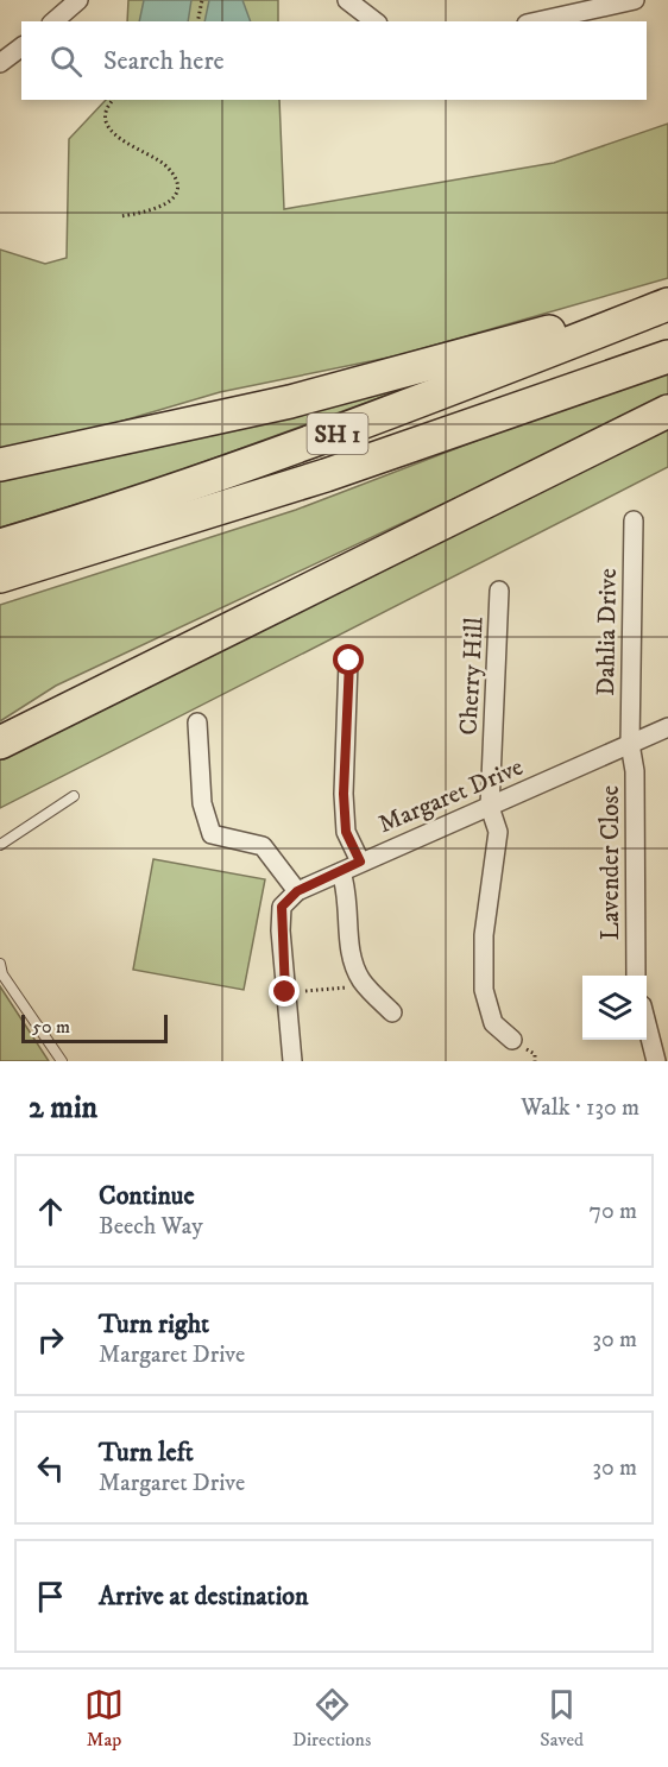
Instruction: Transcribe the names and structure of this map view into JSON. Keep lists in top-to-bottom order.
{
  "streets": {
    "highway": ["SH 1"],
    "street": [
      "Dahlia Drive",
      "Cherry Hill",
      "Margaret Drive",
      "Lavender Close"
    ]
  },
  "crossings": [
    ["Dahlia Drive", "Margaret Drive"],
    ["Dahlia Drive", "Lavender Close"],
    ["Cherry Hill", "Margaret Drive"],
    ["Margaret Drive", "Lavender Close"]
  ],
  "scale_bar": "50 m",
  "page": {
    "search": "Search here",
    "scale": "50 m",
    "heading": ["2 min", "Walk · 130 m"],
    "list": [
      ["Continue", "Beech Way", "70 m"],
      ["Turn right", "Margaret Drive", "30 m"],
      ["Turn left", "Margaret Drive", "30 m"],
      "Arrive at destination"
    ],
    "nav": ["Map", "Directions", "Saved"]
  }
}
